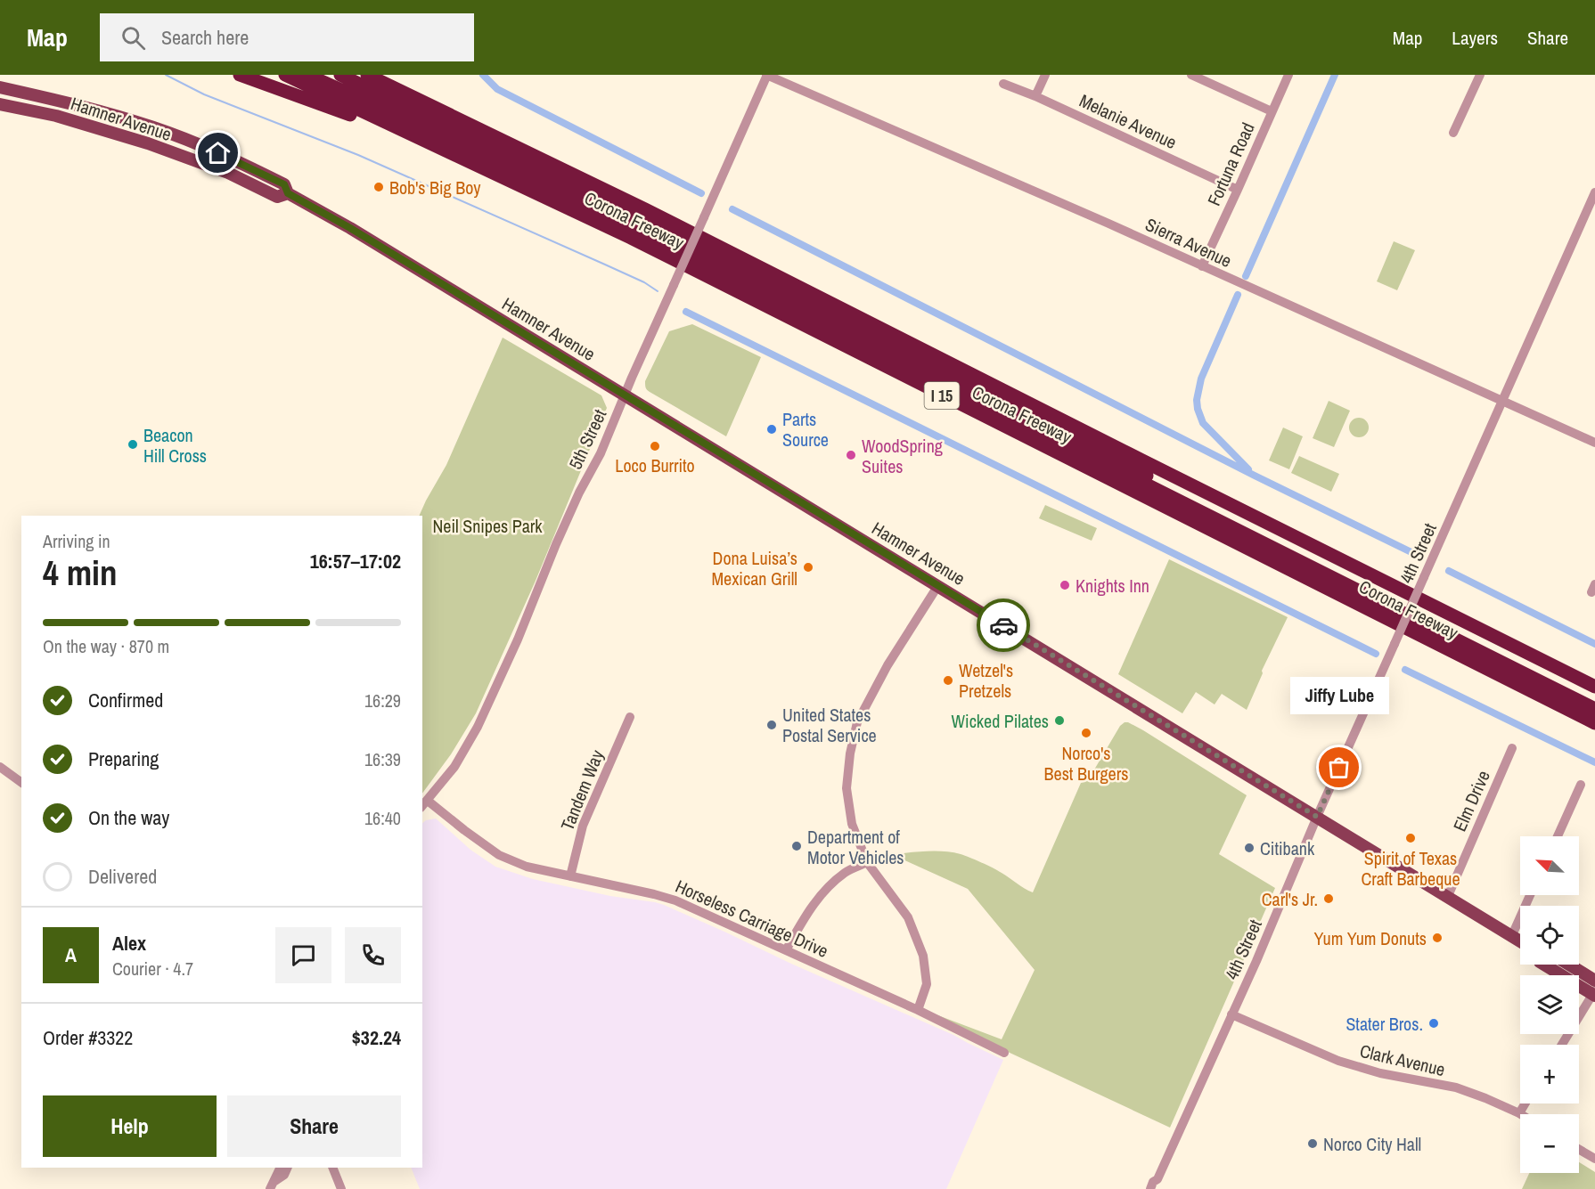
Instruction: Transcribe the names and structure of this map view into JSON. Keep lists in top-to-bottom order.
{
  "streets": {
    "highway": ["Corona Freeway", "I 15"],
    "main road": ["Hamner Avenue"],
    "street": [
      "Melanie Avenue",
      "Fortuna Road",
      "Sierra Avenue",
      "5th Street",
      "4th Street",
      "Tandem Way",
      "Elm Drive",
      "Horseless Carriage Drive",
      "Clark Avenue"
    ]
  },
  "crossings": [
    ["Hamner Avenue", "5th Street"],
    ["Hamner Avenue", "4th Street"],
    ["Hamner Avenue", "Elm Drive"],
    ["Melanie Avenue", "Fortuna Road"],
    ["Fortuna Road", "Sierra Avenue"],
    ["Corona Freeway", "I 15"],
    ["Sierra Avenue", "5th Street"],
    ["Sierra Avenue", "4th Street"],
    ["5th Street", "Horseless Carriage Drive"],
    ["4th Street", "Clark Avenue"],
    ["Tandem Way", "Horseless Carriage Drive"]
  ],
  "parks": ["Neil Snipes Park"],
  "places": [
    "Bob's Big Boy",
    "Parts Source",
    "Beacon Hill Cross",
    "Loco Burrito",
    "WoodSpring Suites",
    "Dona Luisa’s Mexican Grill",
    "Knights Inn",
    "Wetzel's Pretzels",
    "Wicked Pilates",
    "United States Postal Service",
    "Norco's Best Burgers",
    "Jiffy Lube",
    "Spirit of Texas Craft Barbeque",
    "Department of Motor Vehicles",
    "Citibank",
    "Carl's Jr.",
    "Yum Yum Donuts",
    "Stater Bros.",
    "Norco City Hall"
  ],
  "north": "top left",
  "page": {
    "header": "Map",
    "search": "Search here",
    "nav": ["Map", "Layers", "Share"],
    "heading": ["4 min", "Arriving in", "16:57–17:02"],
    "panel": [
      "Alex",
      "Courier · 4.7",
      "Order #3322",
      "$32.24"
    ],
    "bar": "On the way · 870 m",
    "list": [
      ["Confirmed", "16:29"],
      ["Preparing", "16:39"],
      ["On the way", "16:40"],
      "Delivered"
    ],
    "bubble": "Jiffy Lube",
    "map_buttons": ["+", "−"],
    "round": "A",
    "buttons": ["Help", "Share"]
  }
}
